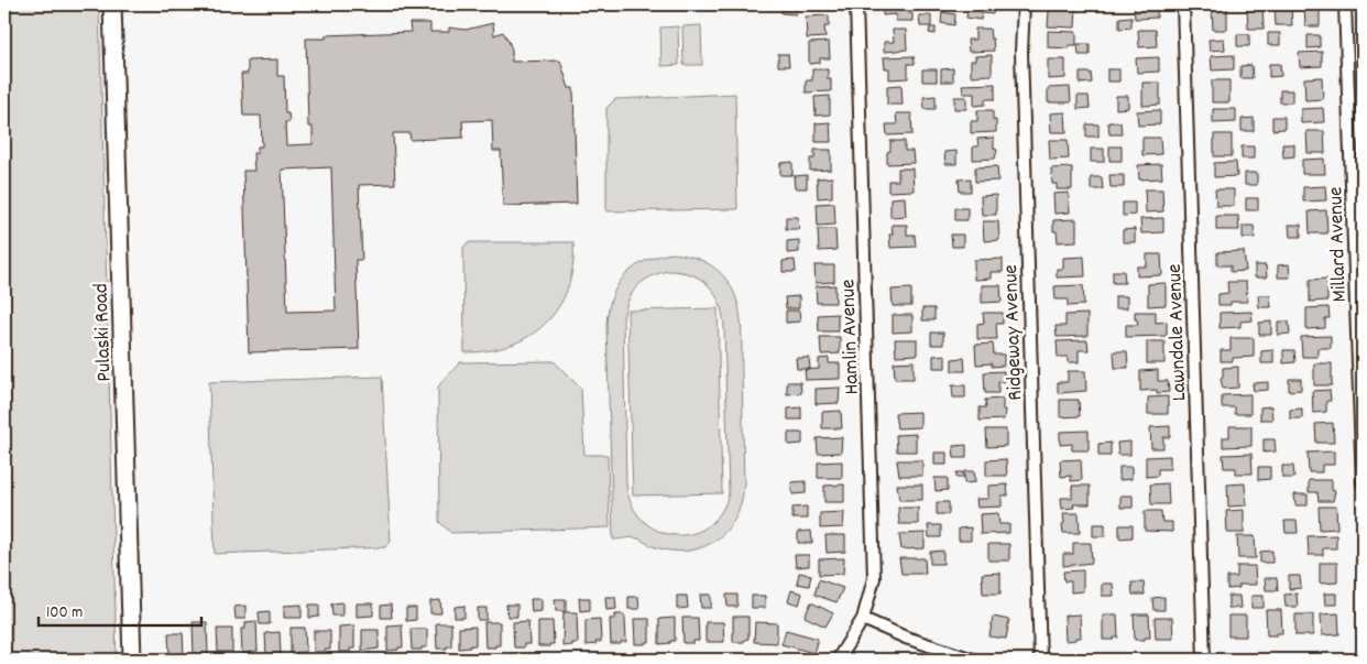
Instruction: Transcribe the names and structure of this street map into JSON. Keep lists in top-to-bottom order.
{
  "streets": {
    "main road": ["Pulaski Road"],
    "street": [
      "Millard Avenue",
      "Ridgeway Avenue",
      "Lawndale Avenue",
      "Hamlin Avenue"
    ]
  },
  "scale_bar": "100 m"
}
